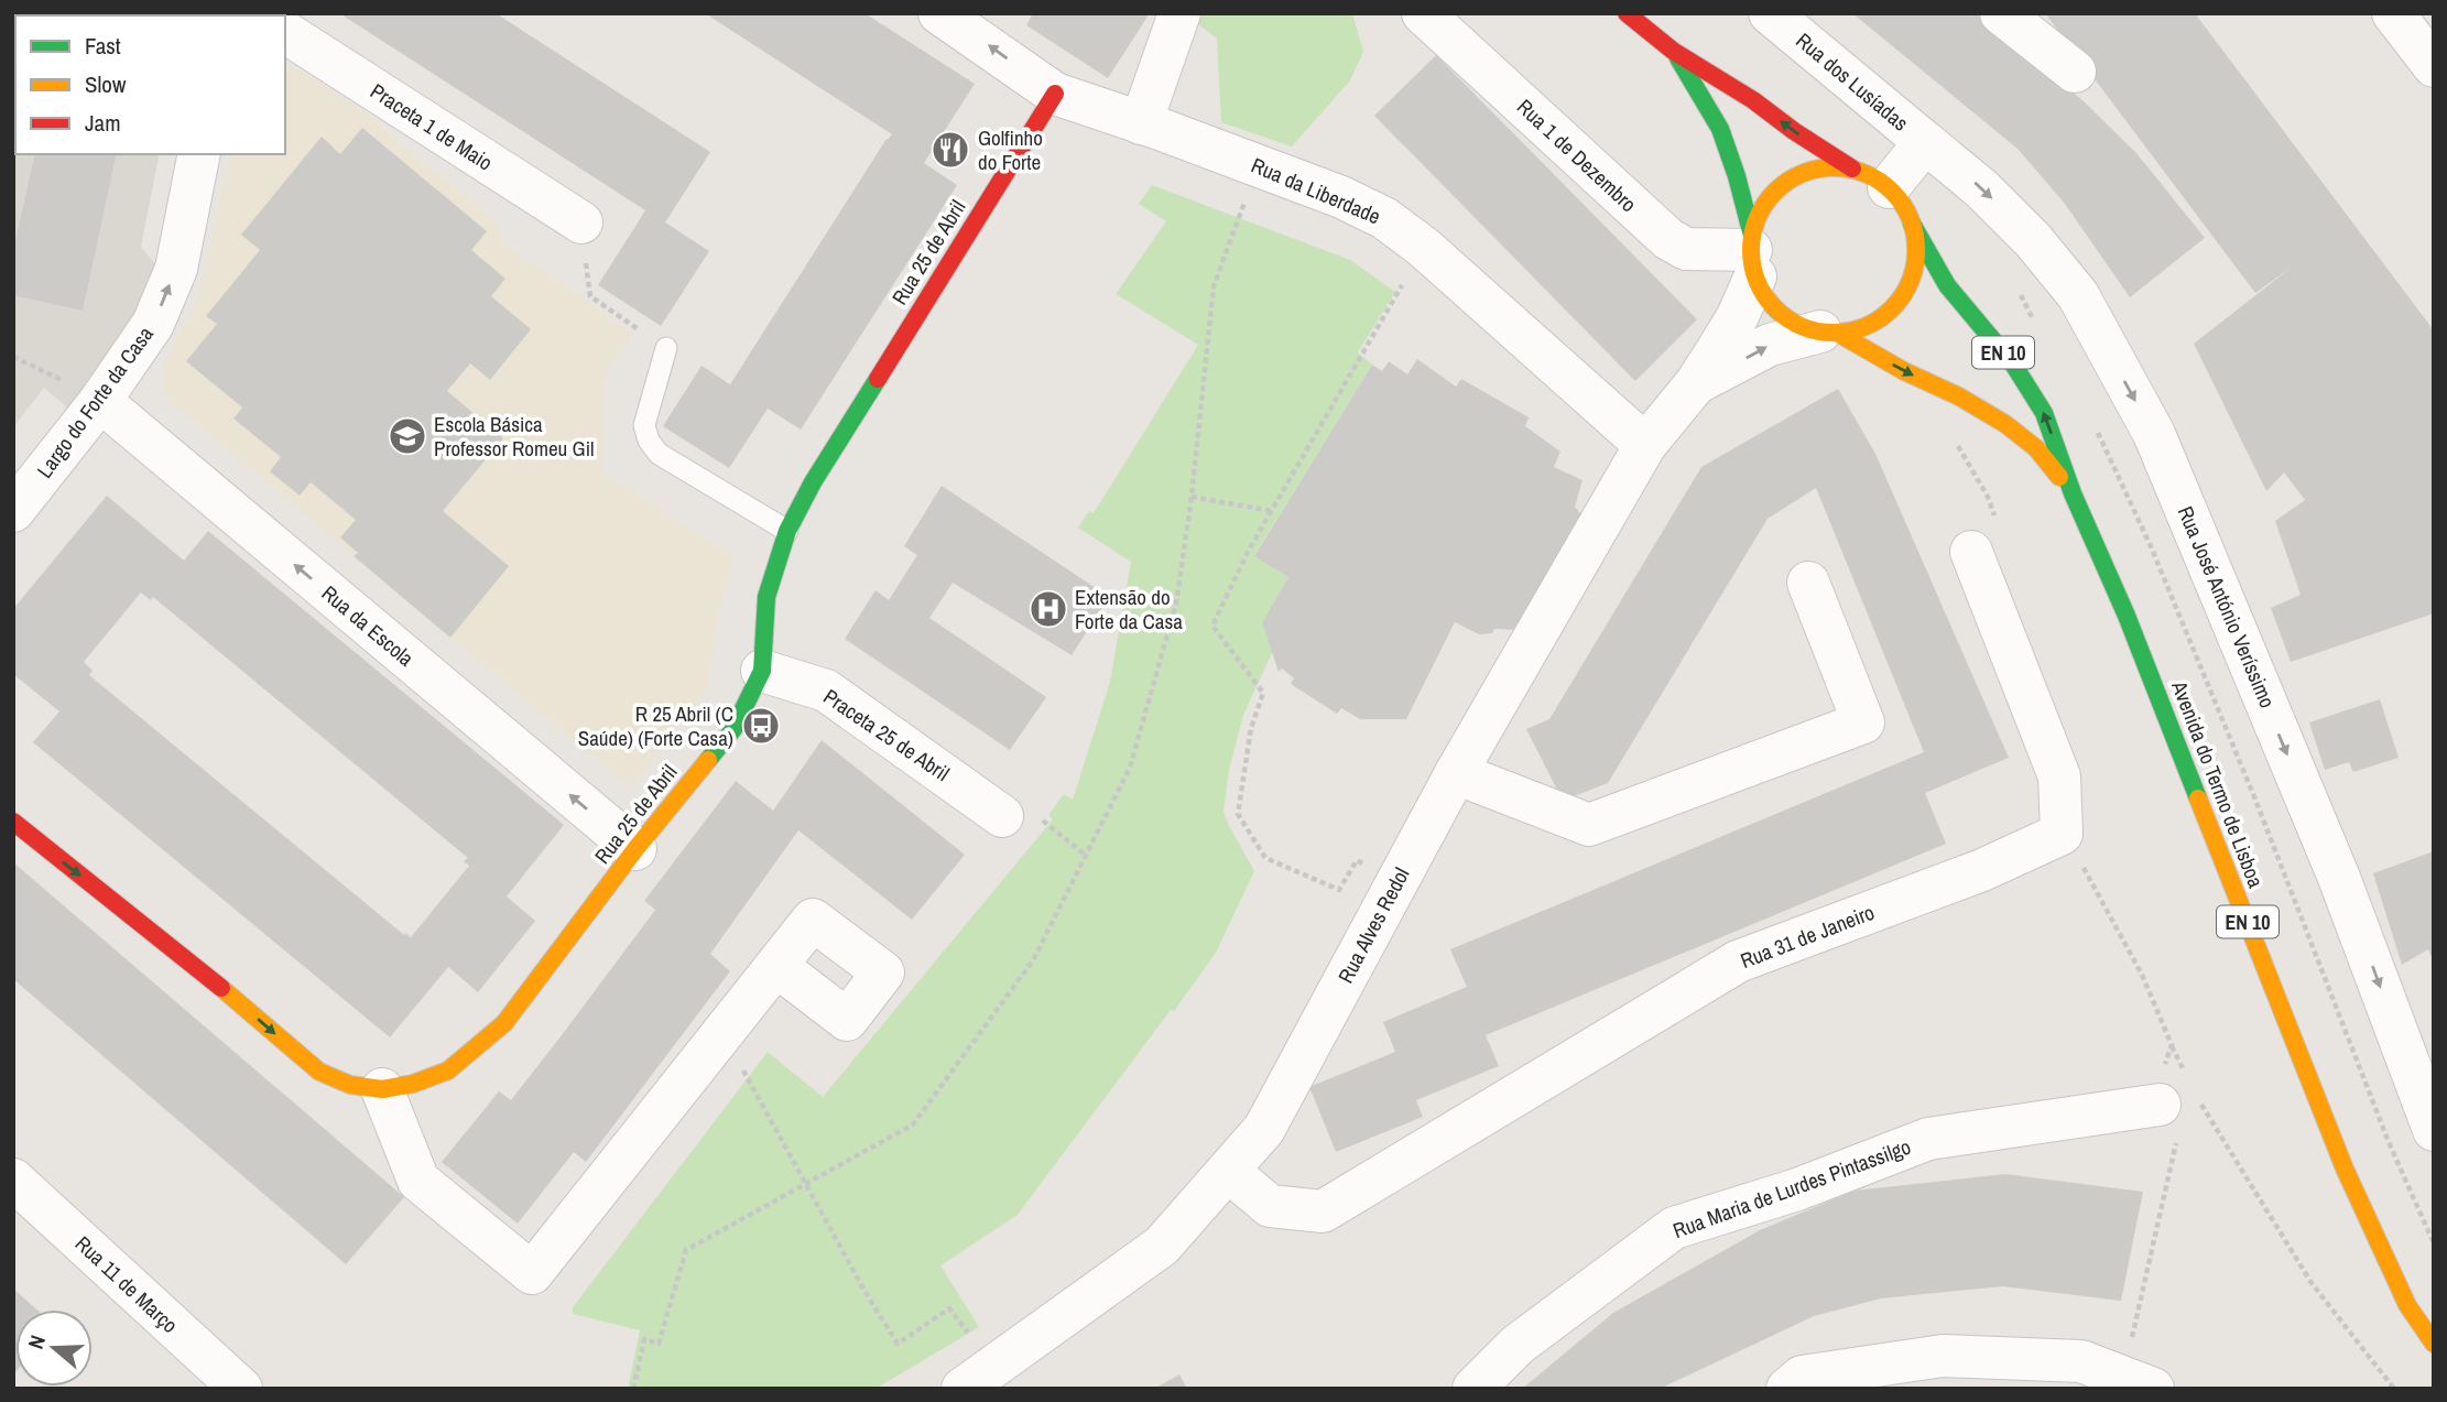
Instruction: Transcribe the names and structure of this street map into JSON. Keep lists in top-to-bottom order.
{
  "streets": {
    "main road": ["Rua 25 de Abril", "EN 10", "Avenida do Termo de Lisboa"],
    "street": [
      "Rua dos Lusíadas",
      "Praceta 1 de Maio",
      "Rua 1 de Dezembro",
      "Rua da Liberdade",
      "Largo do Forte da Casa",
      "Rua José António Veríssimo",
      "Rua da Escola",
      "Praceta 25 de Abril",
      "Rua Alves Redol",
      "Rua 31 de Janeiro",
      "Rua Maria de Lurdes Pintassilgo",
      "Rua 11 de Março"
    ]
  },
  "crossings": [
    ["Rua dos Lusíadas", "Rua 1 de Dezembro"],
    ["Rua dos Lusíadas", "EN 10"],
    ["Rua dos Lusíadas", "Rua José António Veríssimo"],
    ["Rua dos Lusíadas", "Avenida do Termo de Lisboa"],
    ["Rua dos Lusíadas", "Rua Alves Redol"],
    ["Rua 1 de Dezembro", "EN 10"],
    ["Rua 1 de Dezembro", "Avenida do Termo de Lisboa"],
    ["Rua 1 de Dezembro", "Rua Alves Redol"],
    ["Rua da Liberdade", "Rua 25 de Abril"],
    ["Rua da Liberdade", "Rua Alves Redol"],
    ["Rua 25 de Abril", "Rua da Escola"],
    ["Rua 25 de Abril", "Praceta 25 de Abril"],
    ["EN 10", "Avenida do Termo de Lisboa"],
    ["EN 10", "Rua Alves Redol"],
    ["Largo do Forte da Casa", "Rua da Escola"],
    ["Avenida do Termo de Lisboa", "Rua Alves Redol"],
    ["Rua Alves Redol", "Rua 31 de Janeiro"]
  ],
  "one_way": ["Largo do Forte da Casa", "Rua José António Veríssimo", "Rua da Escola"],
  "places": {
    "restaurant": ["Golfinho do Forte"],
    "school or university": ["Escola Básica Professor Romeu Gil"],
    "hospital": ["Extensão do Forte da Casa"],
    "bus stop": ["R 25 Abril (C Saúde) (Forte Casa)"]
  },
  "legend": ["Fast", "Slow", "Jam"],
  "north": "left"
}
